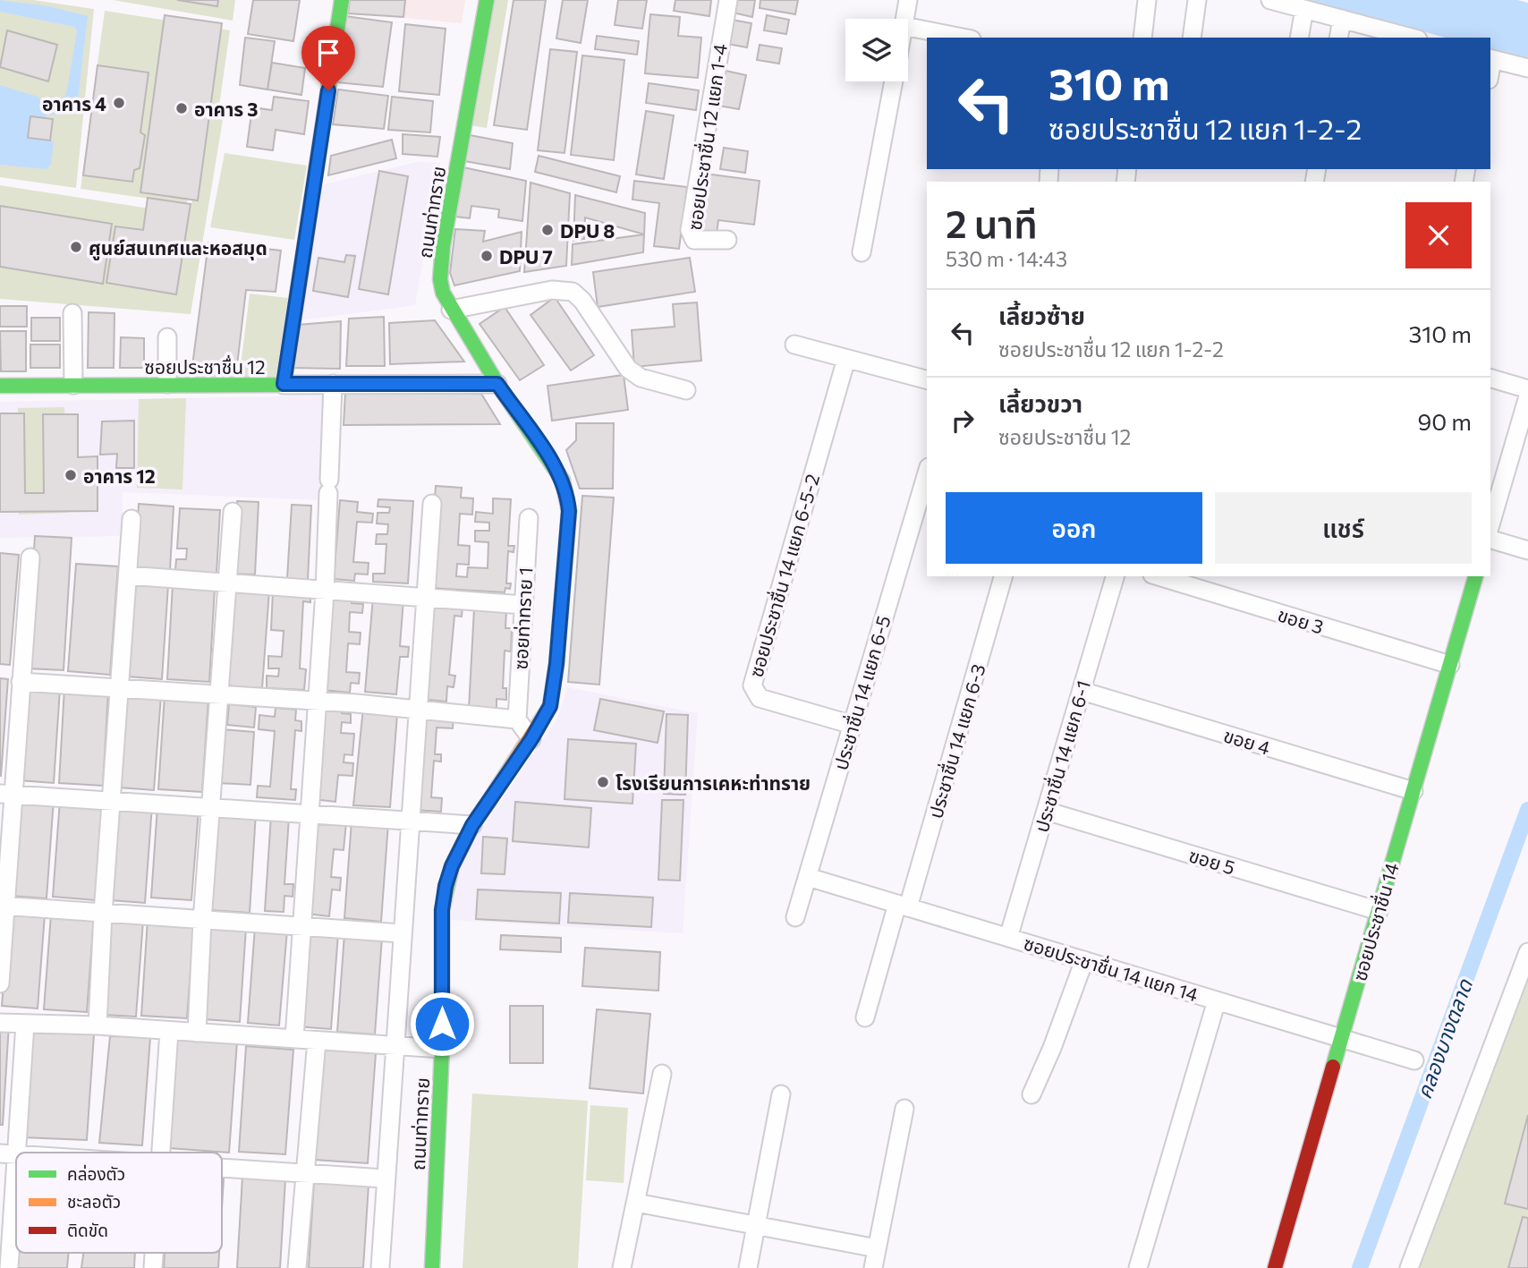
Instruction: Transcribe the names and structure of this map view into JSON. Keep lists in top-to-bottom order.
{
  "streets": {
    "street": [
      "ซอยประชาชื่น 12 แยก 1-4",
      "ถนนท่าทราย",
      "ซอยประชาชื่น 12",
      "ซอยประชาชื่น 14 แยก 6-5-2",
      "ซอยท่าทราย 1",
      "ขอย 3",
      "ประชาชื่น 14 แยก 6-5",
      "ประชาชื่น 14 แยก 6-3",
      "ขอย 4",
      "ประชาชื่น 14 แยก 6-1",
      "ฃอย 5",
      "ซอยประชาชื่น 14",
      "ซอยประชาชื่น 14 แยก 14"
    ]
  },
  "crossings": [
    ["ซอยประชาชื่น 14 แยก 6-5-2", "ประชาชื่น 14 แยก 6-5"],
    ["ขอย 3", "ซอยประชาชื่น 14"],
    ["ประชาชื่น 14 แยก 6-5", "ซอยประชาชื่น 14 แยก 14"],
    ["ประชาชื่น 14 แยก 6-3", "ซอยประชาชื่น 14 แยก 14"],
    ["ขอย 4", "ประชาชื่น 14 แยก 6-1"],
    ["ขอย 4", "ซอยประชาชื่น 14"],
    ["ประชาชื่น 14 แยก 6-1", "ฃอย 5"],
    ["ประชาชื่น 14 แยก 6-1", "ซอยประชาชื่น 14 แยก 14"],
    ["ฃอย 5", "ซอยประชาชื่น 14"],
    ["ซอยประชาชื่น 14", "ซอยประชาชื่น 14 แยก 14"]
  ],
  "water": ["คลองบางตลาด"],
  "places": [
    "อาคาร 4",
    "อาคาร 3",
    "DPU 8",
    "ศูนย์สนเทศและหอสมุด",
    "DPU 7",
    "อาคาร 12",
    "โรงเรียนการเคหะท่าทราย"
  ],
  "legend": ["คล่องตัว", "ชะลอตัว", "ติดขัด"],
  "page": {
    "turn": ["310 m", "ซอยประชาชื่น 12 แยก 1-2-2"],
    "heading": ["2 นาที", "530 m · 14:43"],
    "list": [
      {
        "name": "เลี้ยวซ้าย",
        "note": "ซอยประชาชื่น 12 แยก 1-2-2",
        "value": "310 m"
      },
      {
        "name": "เลี้ยวขวา",
        "note": "ซอยประชาชื่น 12",
        "value": "90 m"
      }
    ],
    "buttons": ["ออก", "แชร์"]
  }
}
